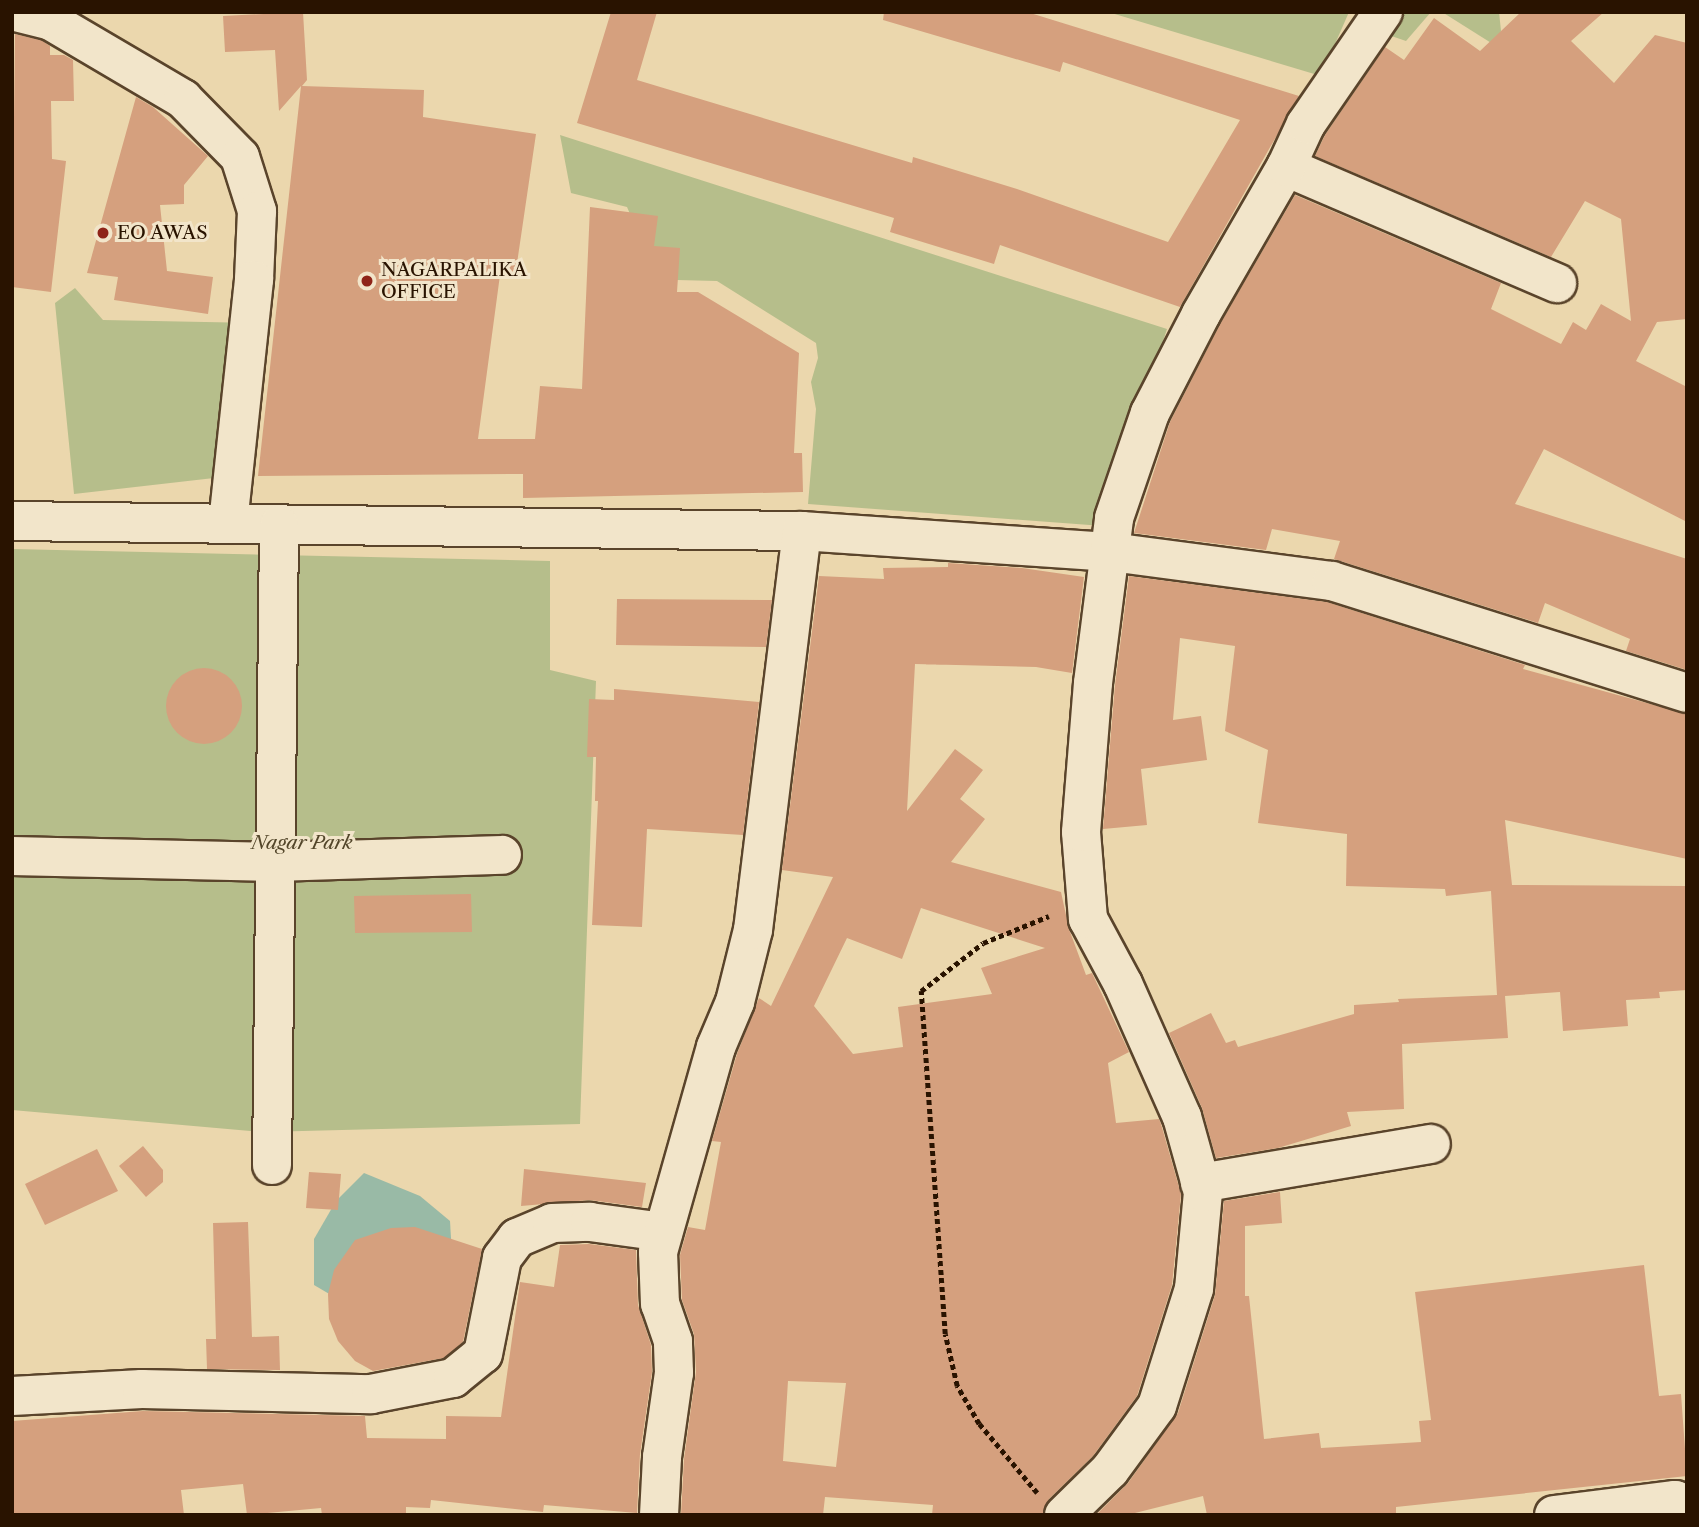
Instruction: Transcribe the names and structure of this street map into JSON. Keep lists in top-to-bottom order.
{
  "parks": ["Nagar Park"],
  "places": ["EO AWAS", "NAGARPALIKA OFFICE"]
}
